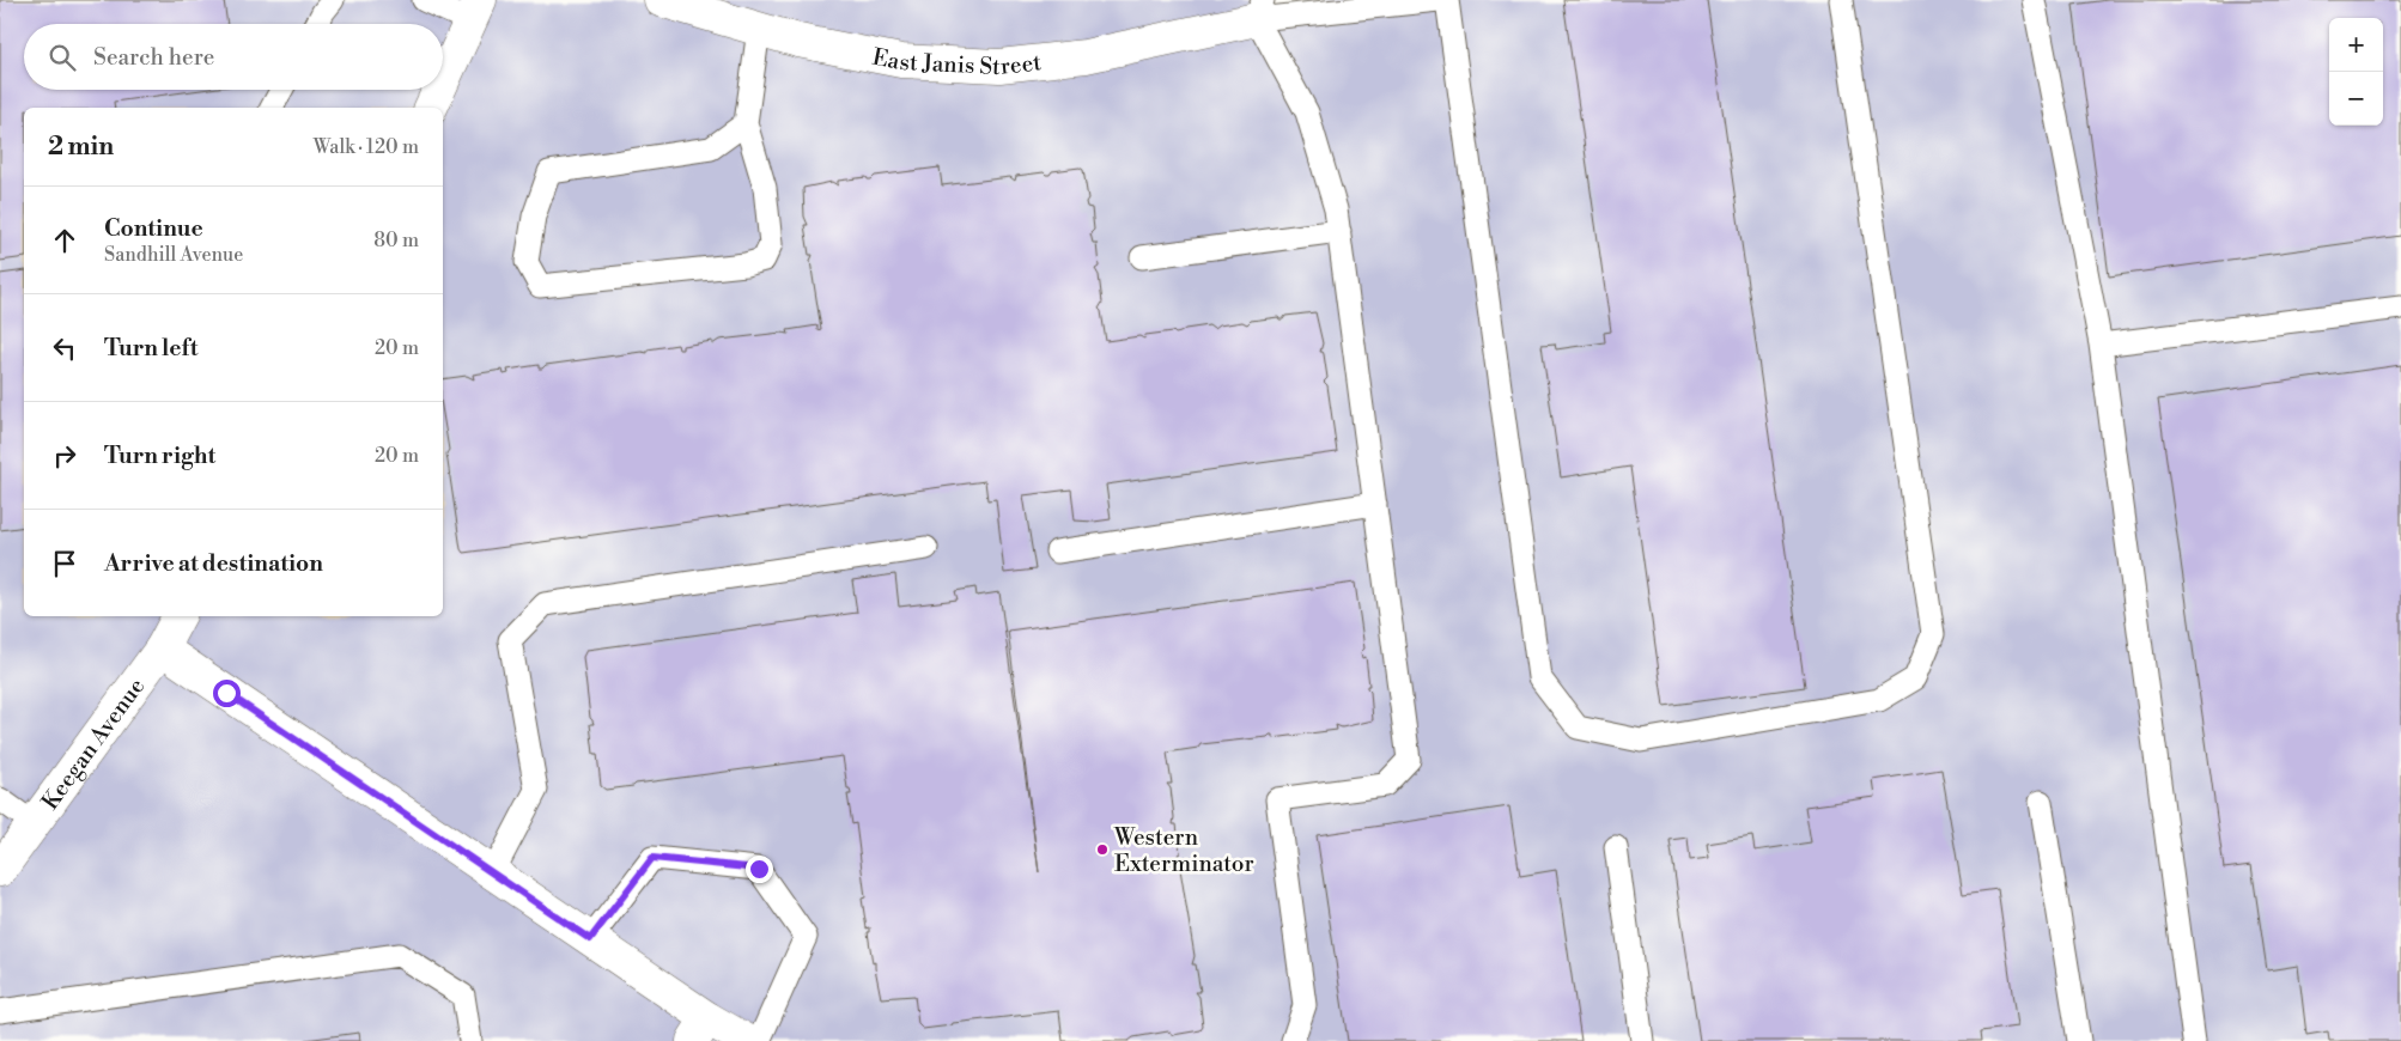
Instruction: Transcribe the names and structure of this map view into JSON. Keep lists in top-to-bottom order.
{
  "streets": {
    "street": ["East Janis Street", "Keegan Avenue"]
  },
  "places": ["Western Exterminator"],
  "page": {
    "map_buttons": ["+", "−"],
    "search": "Search here",
    "heading": ["2 min", "Walk · 120 m"],
    "list": [
      ["Continue", "Sandhill Avenue", "80 m"],
      ["Turn left", "20 m"],
      ["Turn right", "20 m"],
      "Arrive at destination"
    ]
  }
}
